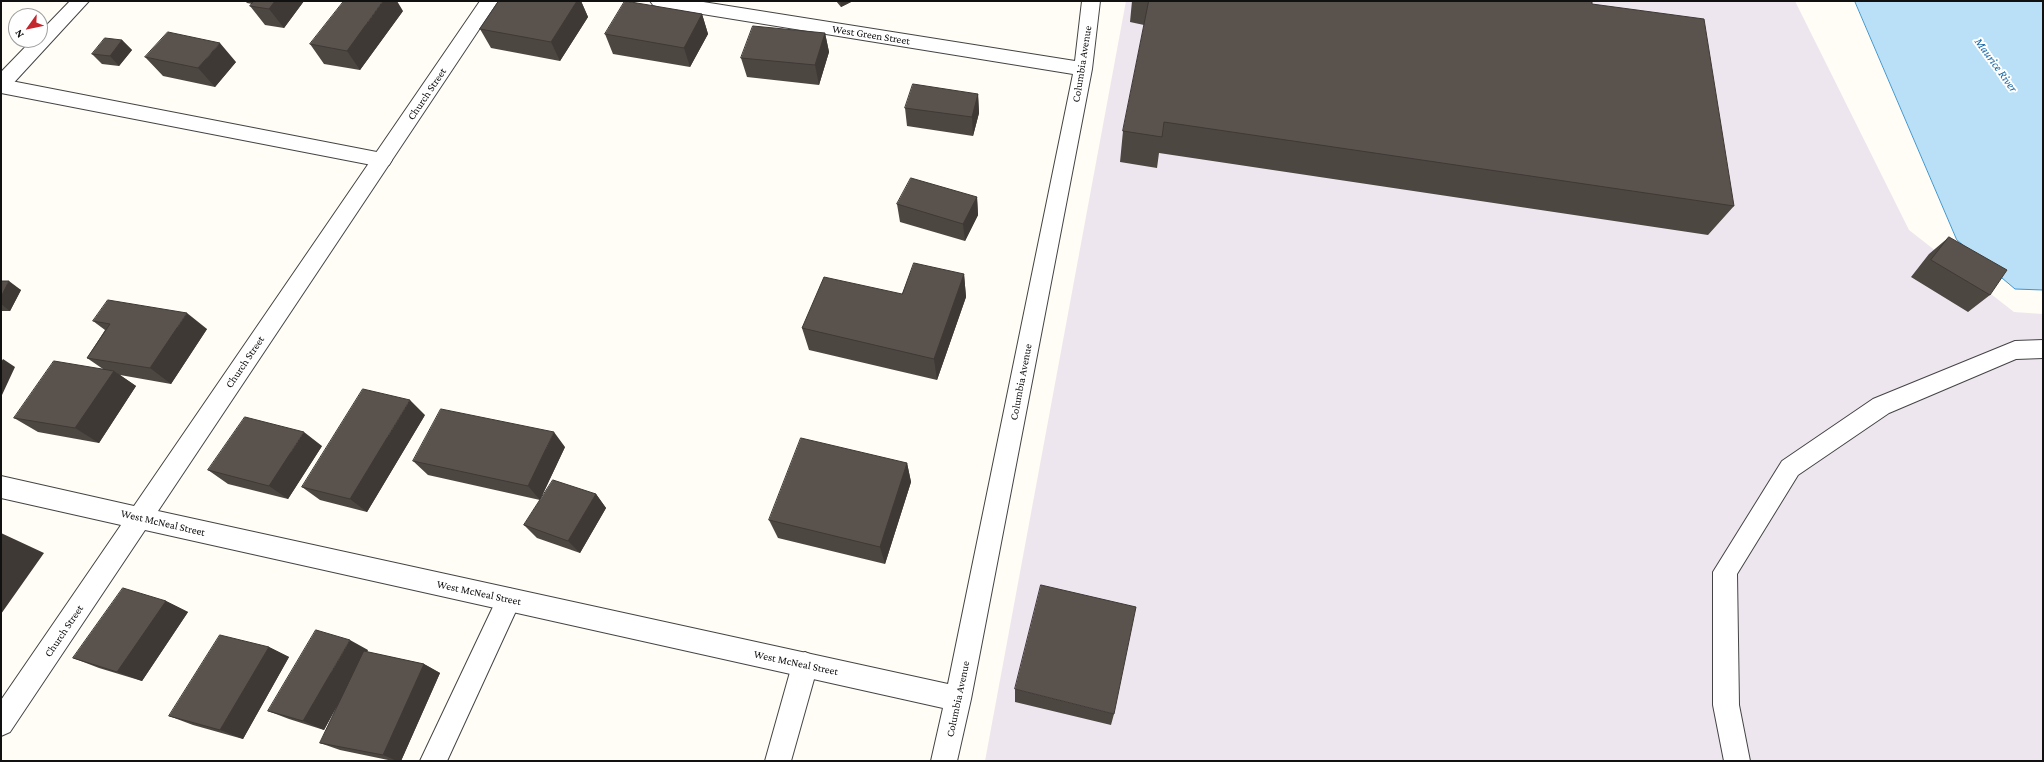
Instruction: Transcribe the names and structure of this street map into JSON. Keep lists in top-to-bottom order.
{
  "streets": {
    "street": [
      "West Green Street",
      "Columbia Avenue",
      "Church Street",
      "West McNeal Street"
    ]
  },
  "crossings": [
    ["West Green Street", "Columbia Avenue"],
    ["Columbia Avenue", "West McNeal Street"],
    ["Church Street", "West McNeal Street"]
  ],
  "water": ["Maurice River"],
  "north": "bottom left"
}
